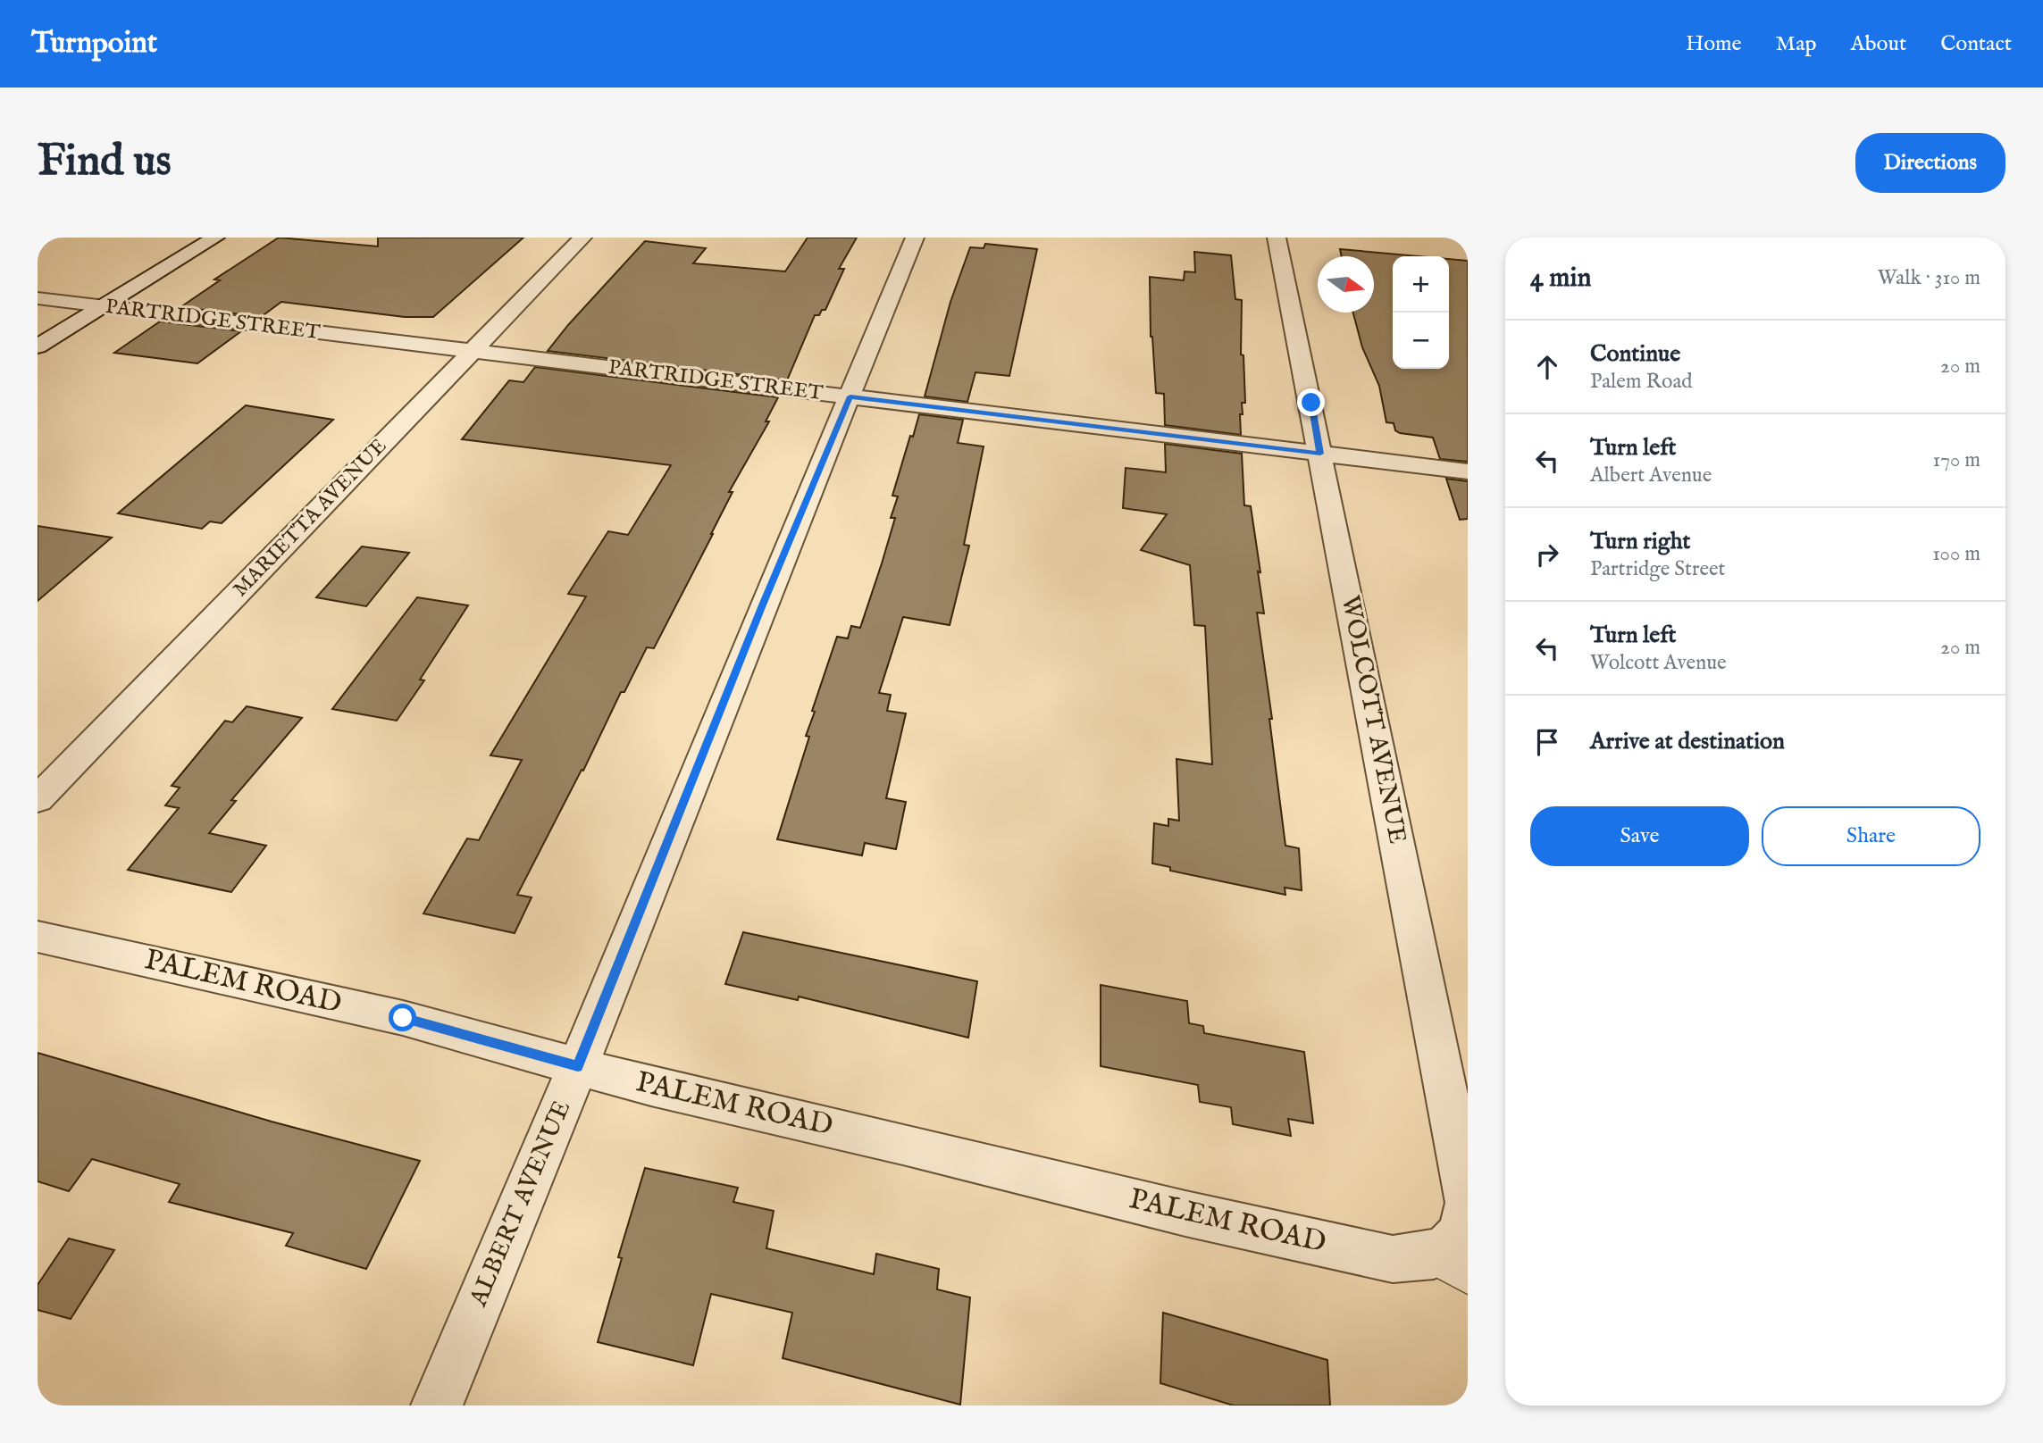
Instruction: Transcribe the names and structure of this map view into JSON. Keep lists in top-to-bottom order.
{
  "streets": {
    "street": [
      "PARTRIDGE STREET",
      "MARIETTA AVENUE",
      "WOLCOTT AVENUE",
      "PALEM ROAD",
      "ALBERT AVENUE"
    ]
  },
  "crossings": [
    ["PARTRIDGE STREET", "MARIETTA AVENUE"],
    ["PARTRIDGE STREET", "WOLCOTT AVENUE"],
    ["PARTRIDGE STREET", "ALBERT AVENUE"],
    ["WOLCOTT AVENUE", "PALEM ROAD"],
    ["PALEM ROAD", "ALBERT AVENUE"]
  ],
  "north": "right",
  "page": {
    "header": "Turnpoint",
    "nav": [
      "Home",
      "Map",
      "About",
      "Contact"
    ],
    "buttons": [
      "Directions",
      ["Save", "Share"]
    ],
    "title": "Find us",
    "heading": ["4 min", "Walk · 310 m"],
    "map_buttons": ["+", "−"],
    "list": [
      ["Continue", "Palem Road", "20 m"],
      ["Turn left", "Albert Avenue", "170 m"],
      ["Turn right", "Partridge Street", "100 m"],
      ["Turn left", "Wolcott Avenue", "20 m"],
      "Arrive at destination"
    ]
  }
}
